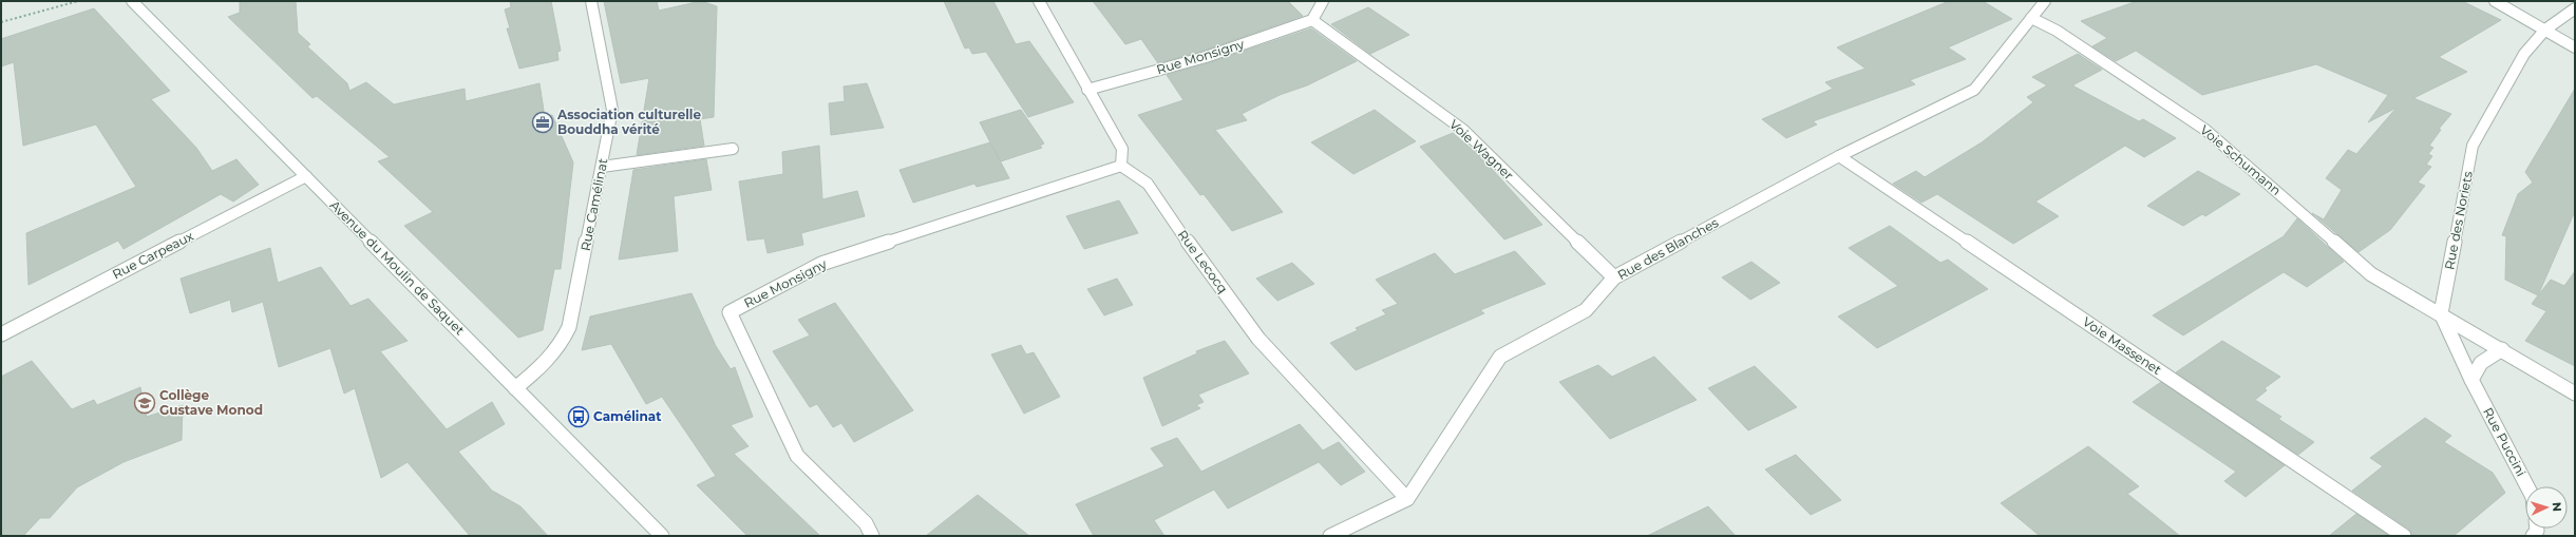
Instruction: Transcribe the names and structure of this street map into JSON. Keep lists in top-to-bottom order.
{
  "streets": {
    "street": [
      "Rue Monsigny",
      "Voie Wagner",
      "Voie Schumann",
      "Rue Camélinat",
      "Rue des Noriets",
      "Rue des Blanches",
      "Rue Carpeaux",
      "Rue Lecocq",
      "Avenue du Moulin de Saquet",
      "Voie Massenet",
      "Rue Puccini"
    ]
  },
  "crossings": [
    ["Rue Monsigny", "Voie Wagner"],
    ["Rue Monsigny", "Rue Lecocq"],
    ["Voie Wagner", "Rue des Blanches"],
    ["Voie Schumann", "Rue des Noriets"],
    ["Voie Schumann", "Rue des Blanches"],
    ["Voie Schumann", "Rue Puccini"],
    ["Rue Camélinat", "Avenue du Moulin de Saquet"],
    ["Rue des Noriets", "Rue Puccini"],
    ["Rue des Blanches", "Rue Lecocq"],
    ["Rue des Blanches", "Voie Massenet"],
    ["Rue Carpeaux", "Avenue du Moulin de Saquet"]
  ],
  "places": {
    "office": ["Association culturelle Bouddha vérité"],
    "school or university": ["Collège Gustave Monod"],
    "bus stop": ["Camélinat"]
  },
  "north": "right"
}
